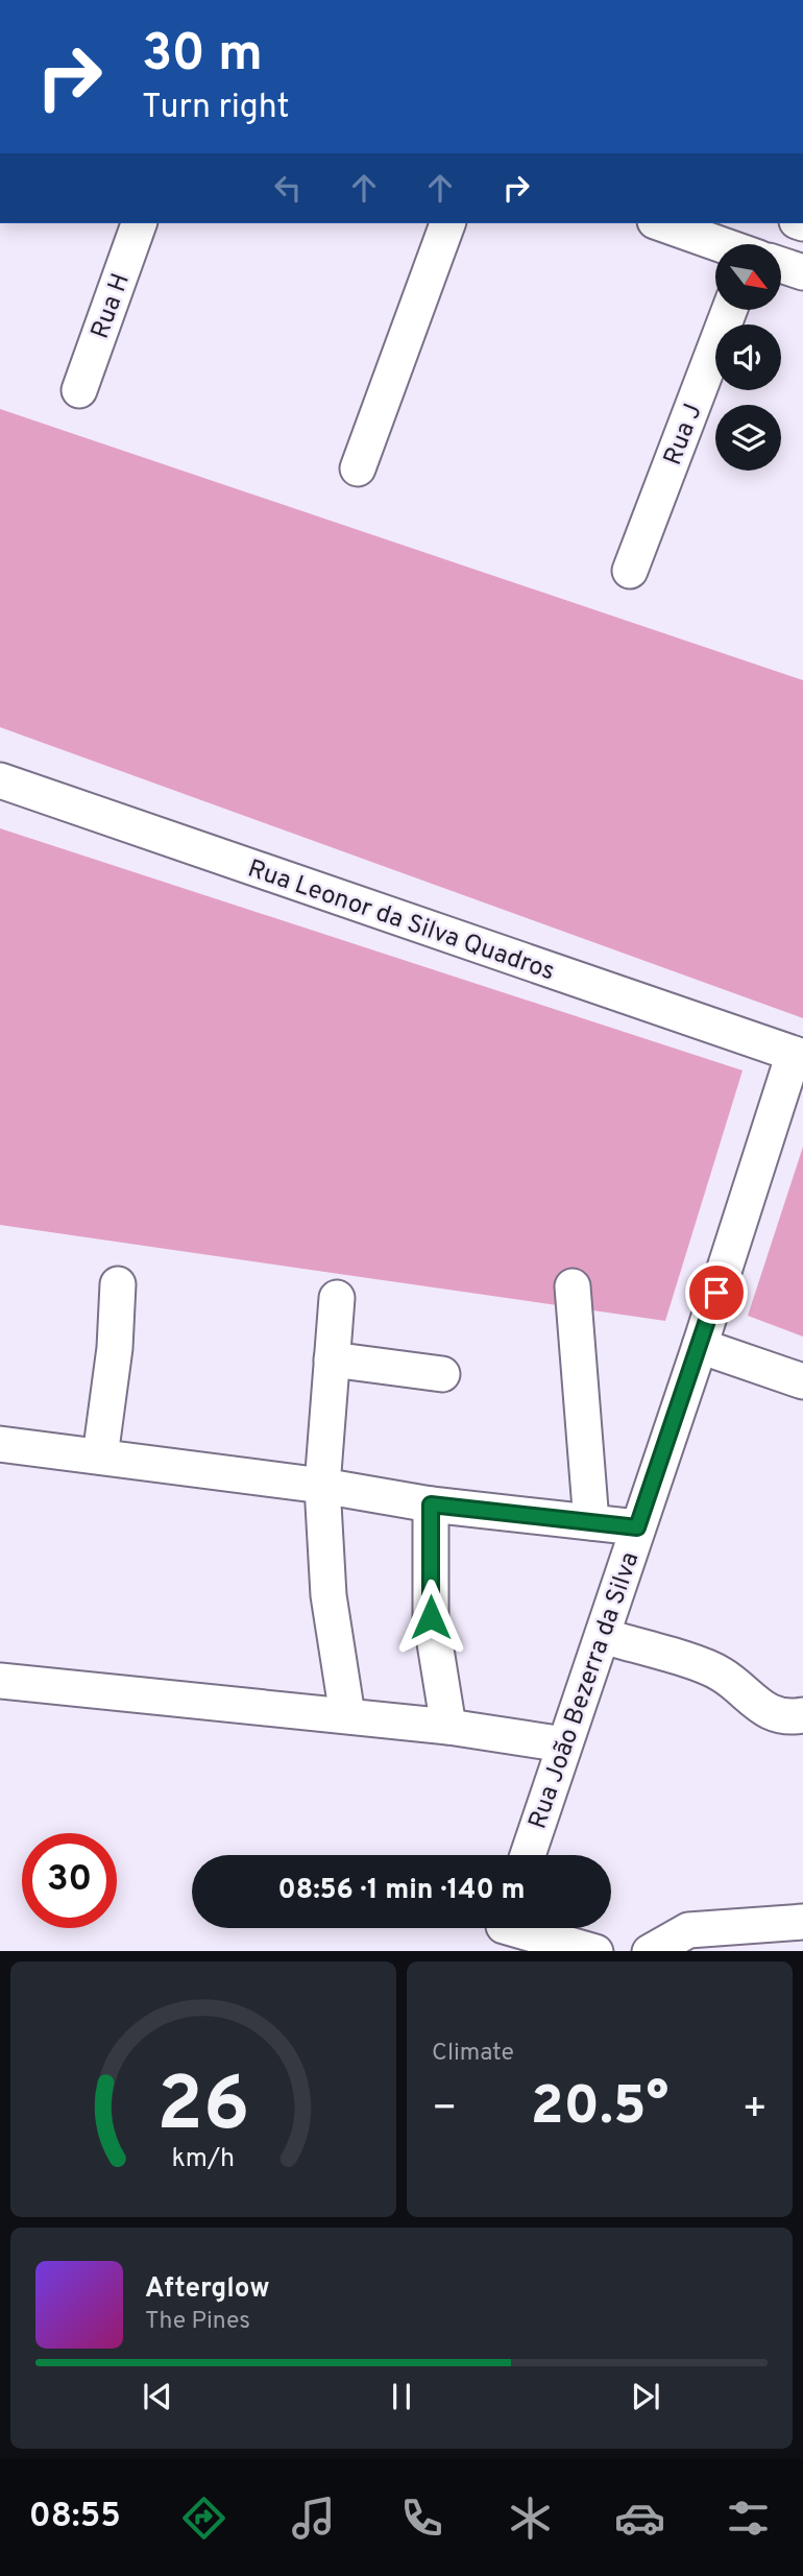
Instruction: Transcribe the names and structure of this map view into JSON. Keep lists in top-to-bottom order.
{
  "streets": {
    "street": [
      "Rua H",
      "Rua J",
      "Rua Leonor da Silva Quadros",
      "Rua João Bezerra da Silva"
    ]
  },
  "crossings": [
    ["Rua Leonor da Silva Quadros", "Rua João Bezerra da Silva"]
  ],
  "north": "bottom right",
  "page": {
    "turn": ["30 m", "Turn right"],
    "limit": "30",
    "trip": "08:56 · 1 min · 140 m",
    "tile": "Climate",
    "heat": ["−", "20.5°", "+"],
    "song": ["Afterglow", "The Pines"],
    "tabs": "08:55",
    "gauge": ["26", "km/h"]
  }
}
